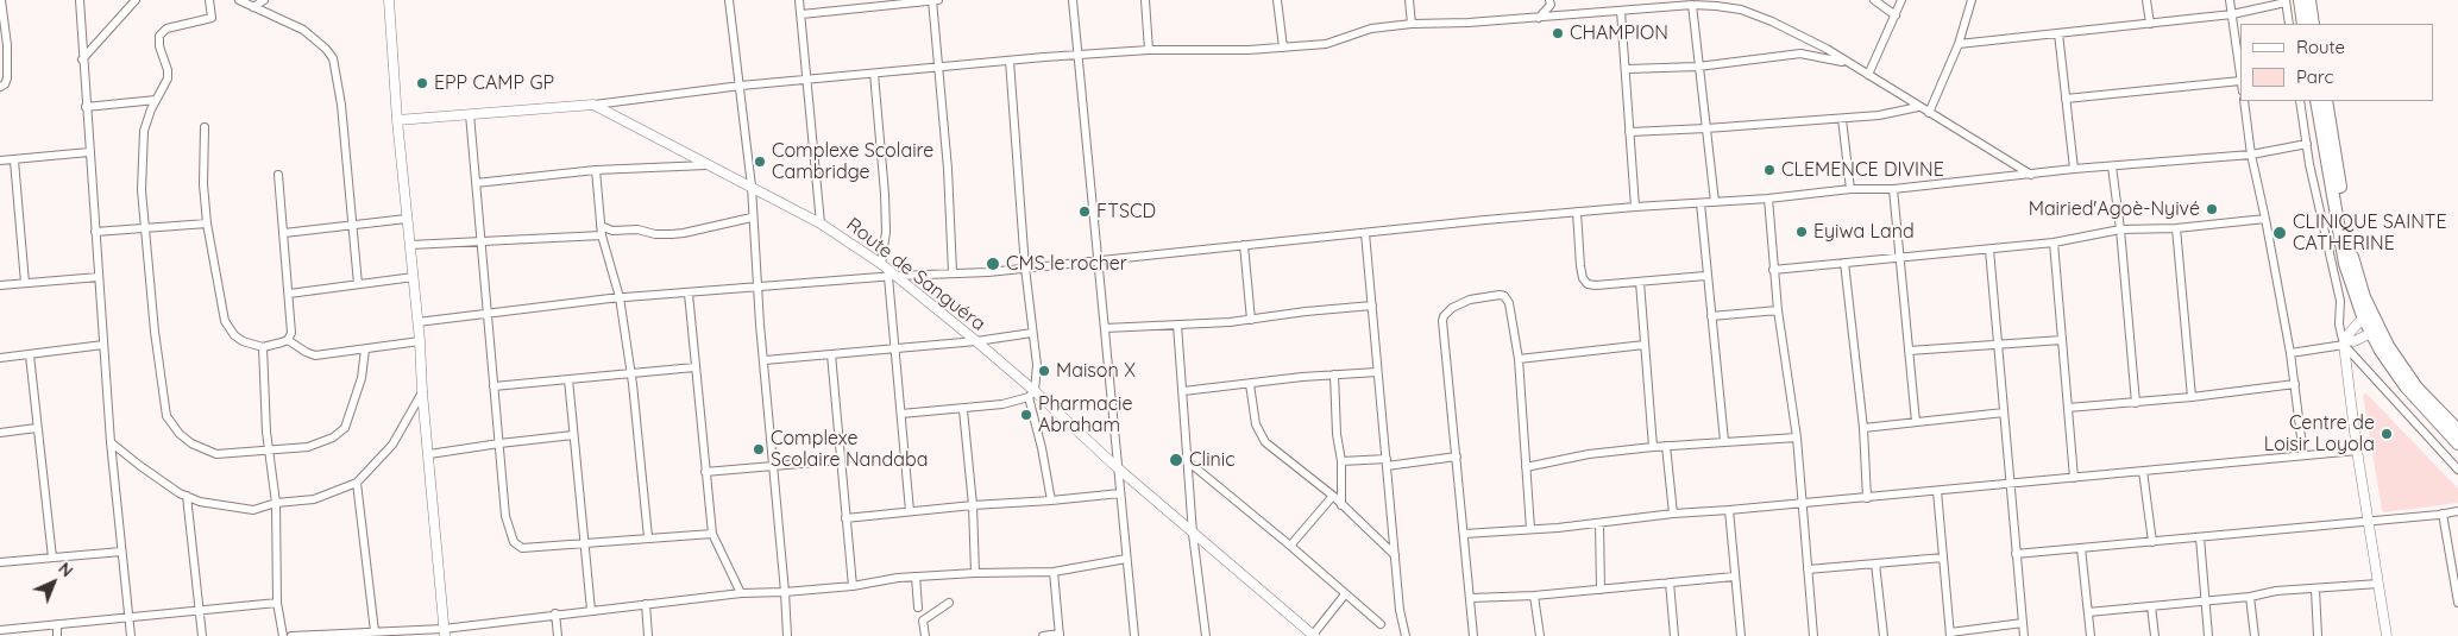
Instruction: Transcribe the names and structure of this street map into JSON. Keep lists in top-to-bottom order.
{
  "streets": {
    "street": ["Route de Sanguéra"]
  },
  "places": [
    "CHAMPION",
    "EPP CAMP GP",
    "Complexe Scolaire Cambridge",
    "CLEMENCE DIVINE",
    "Mairied'Agoè-Nyivé",
    "FTSCD",
    "Eyiwa Land",
    "CLINIQUE SAINTE CATHERINE",
    "CMS le rocher",
    "Maison X",
    "Pharmacie Abraham",
    "Centre de Loisir Loyola",
    "Complexe Scolaire Nandaba",
    "Clinic"
  ],
  "legend": ["Route", "Parc"],
  "north": "top right"
}
